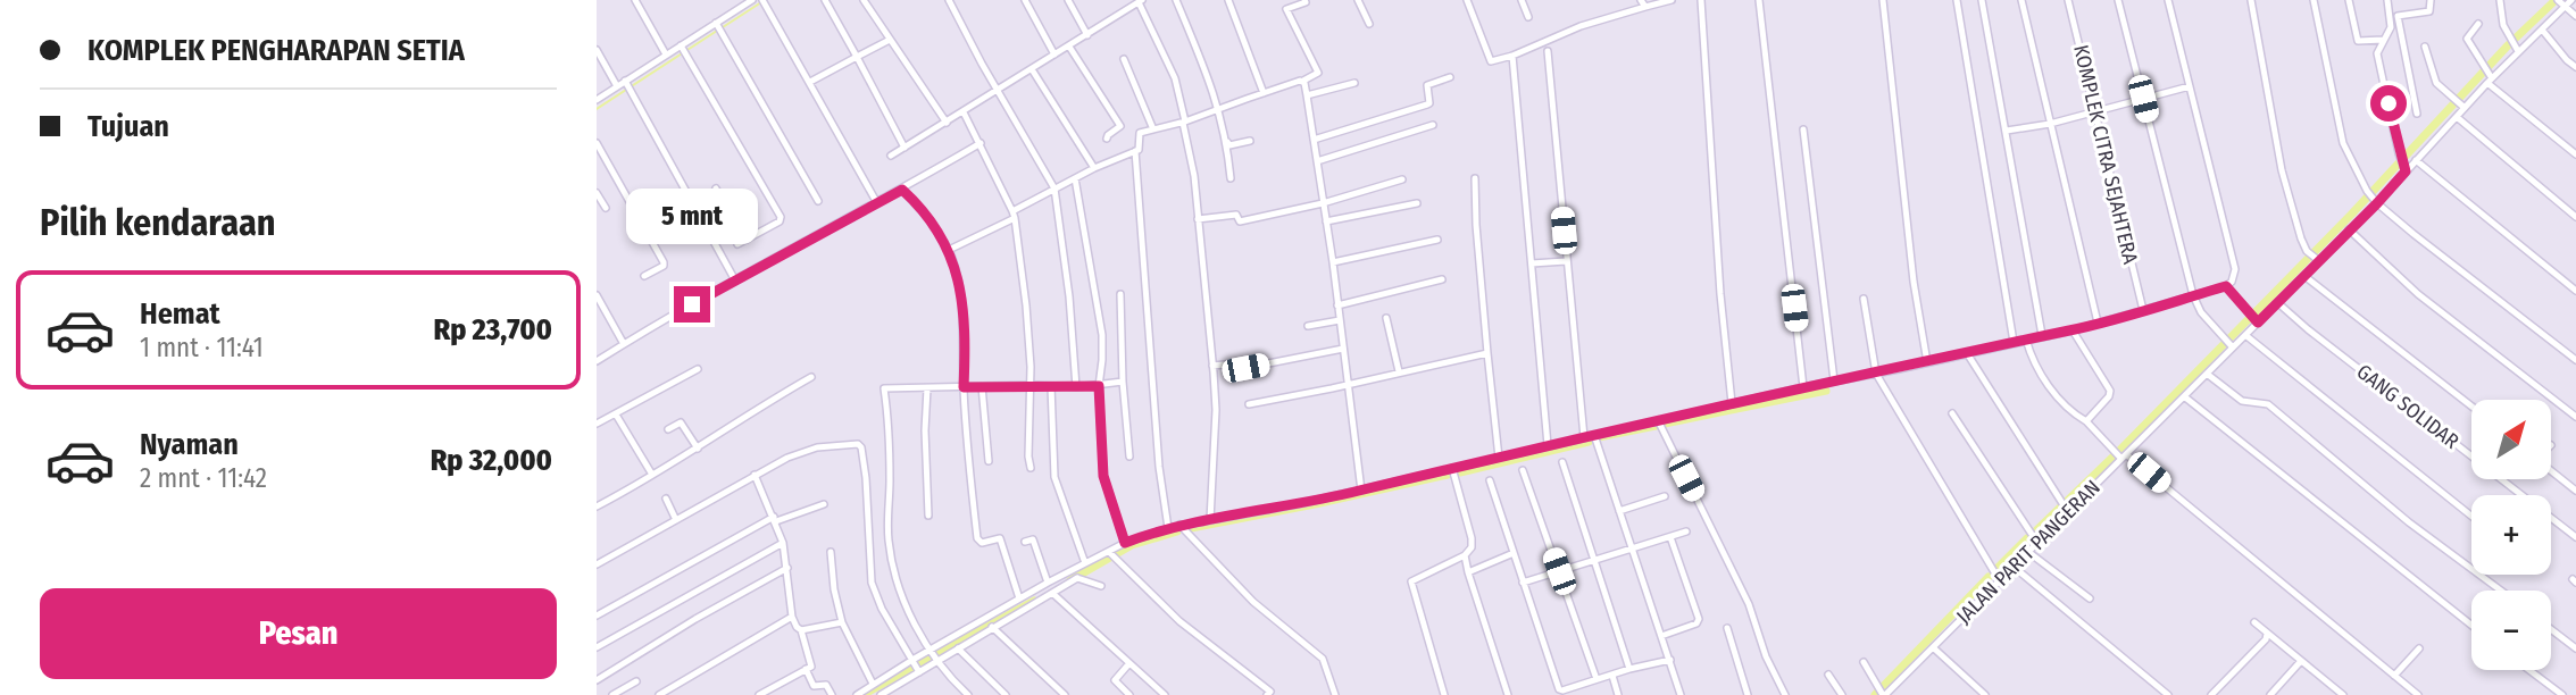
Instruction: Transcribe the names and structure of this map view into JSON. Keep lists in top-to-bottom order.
{
  "streets": {
    "street": ["KOMPLEK CITRA SEJAHTERA", "GANG SOLIDAR", "JALAN PARIT PANGERAN"]
  },
  "crossings": [
    ["GANG SOLIDAR", "JALAN PARIT PANGERAN"]
  ],
  "north": "top right",
  "page": {
    "banner": ["KOMPLEK PENGHARAPAN SETIA", "Tujuan"],
    "heading": "Pilih kendaraan",
    "bubble": "5 mnt",
    "list": [
      {
        "name": "Hemat",
        "note": "1 mnt · 11:41",
        "value": "Rp 23,700"
      },
      {
        "name": "Nyaman",
        "note": "2 mnt · 11:42",
        "value": "Rp 32,000"
      }
    ],
    "map_buttons": ["+", "−"],
    "buttons": "Pesan"
  }
}
